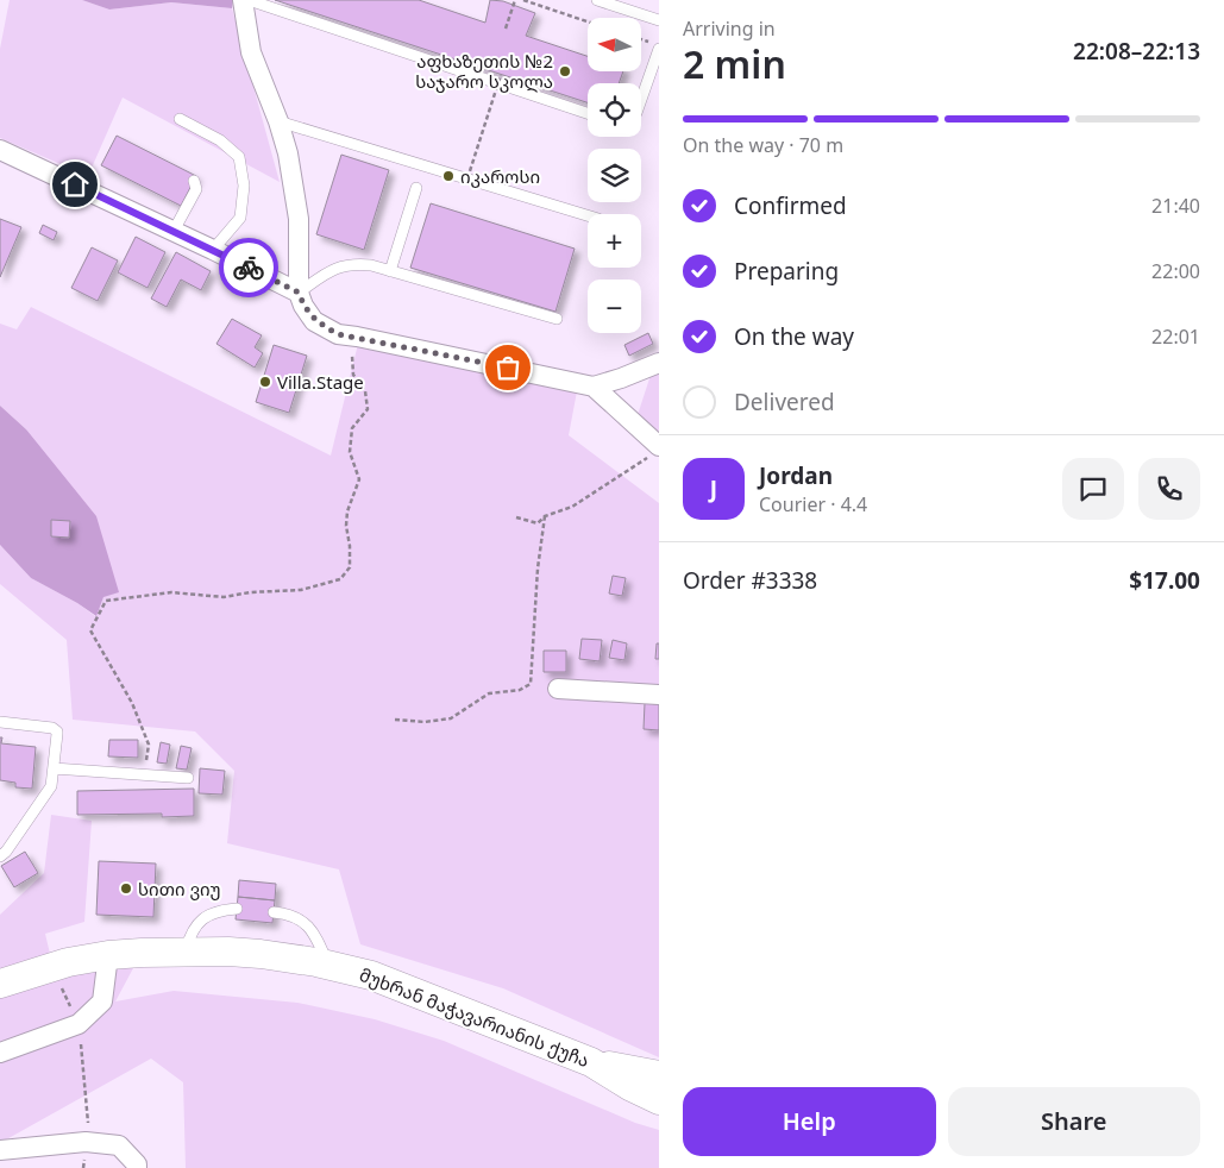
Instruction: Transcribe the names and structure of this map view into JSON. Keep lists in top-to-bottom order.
{
  "streets": {
    "main road": ["მუხრან მაჭავარიანის ქუჩა"]
  },
  "places": [
    "აფხაზეთის №2 საჯარო სკოლა",
    "იკაროსი",
    "Villa.Stage",
    "სითი ვიუ"
  ],
  "north": "left",
  "page": {
    "heading": ["2 min", "Arriving in", "22:08–22:13"],
    "panel": [
      "Jordan",
      "Courier · 4.4",
      "Order #3338",
      "$17.00"
    ],
    "map_buttons": ["+", "−"],
    "bar": "On the way · 70 m",
    "list": [
      ["Confirmed", "21:40"],
      ["Preparing", "22:00"],
      ["On the way", "22:01"],
      "Delivered"
    ],
    "round": "J",
    "buttons": ["Help", "Share"]
  }
}
